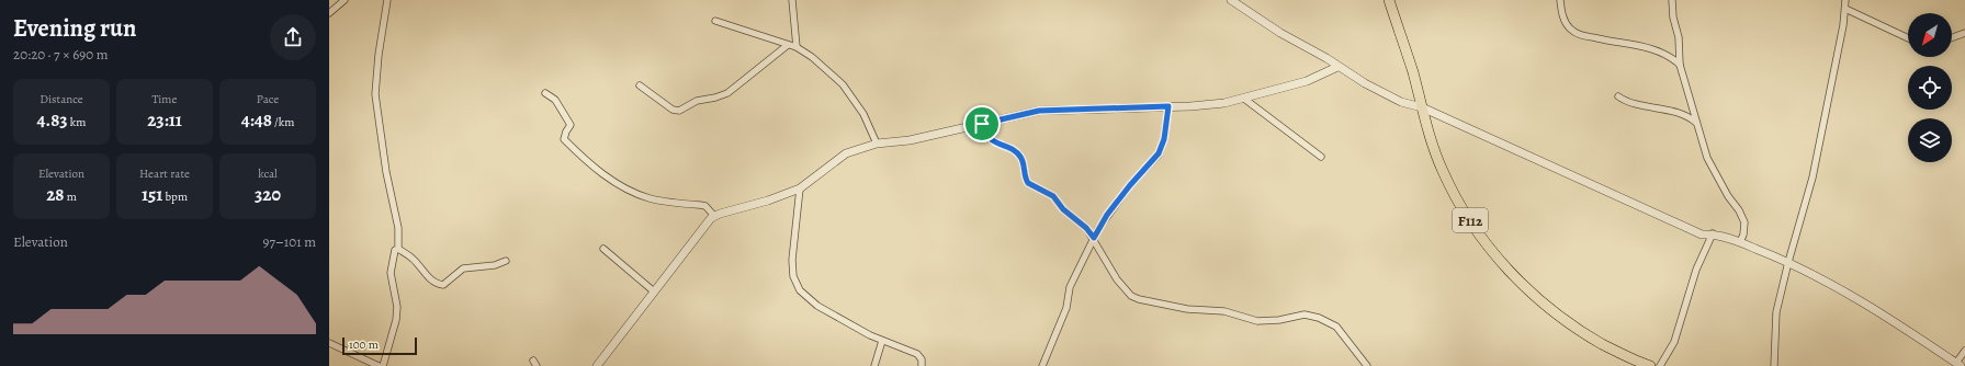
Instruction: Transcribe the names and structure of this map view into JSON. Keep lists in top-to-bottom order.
{
  "streets": {
    "main road": ["F112"]
  },
  "scale_bar": "100 m",
  "north": "bottom left",
  "page": {
    "heading": ["Evening run", "20:20 · 7 × 690 m"],
    "stats": [
      ["Distance", "4.83 km"],
      ["Time", "23:11"],
      ["Pace", "4:48 /km"],
      ["Elevation", "28 m"],
      ["Heart rate", "151 bpm"],
      ["kcal", "320"]
    ],
    "chart": ["Elevation", "97–101 m"],
    "scale": "100 m"
  }
}
